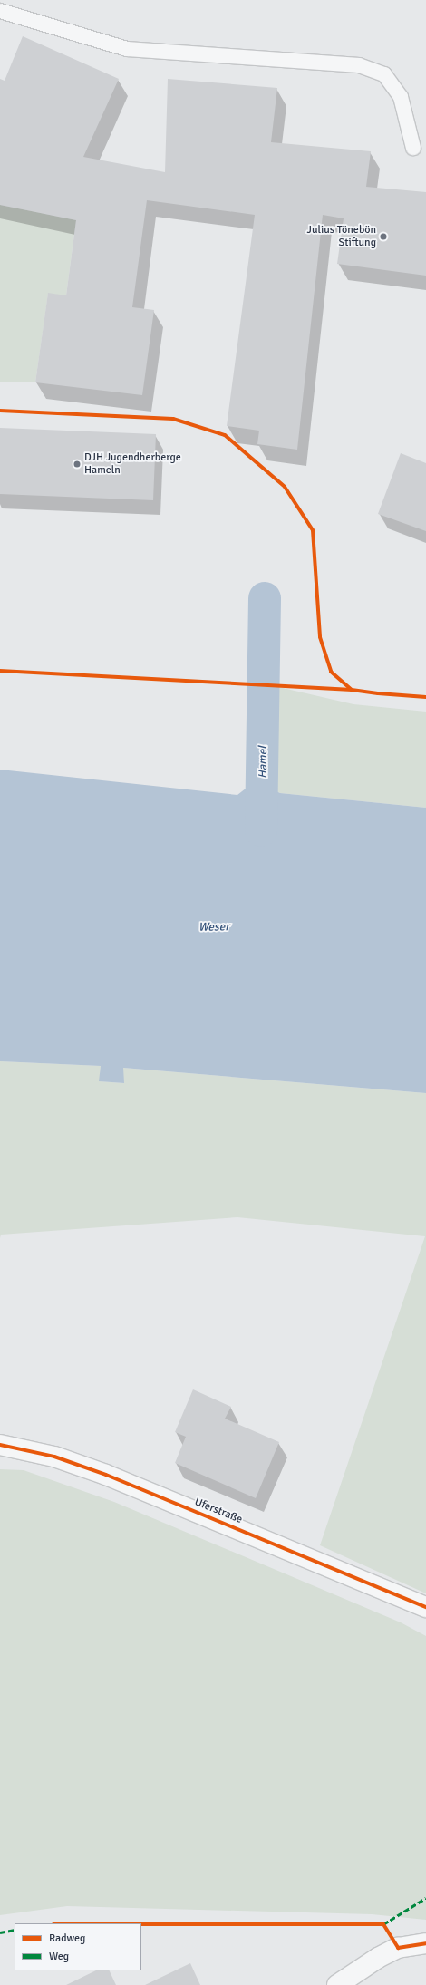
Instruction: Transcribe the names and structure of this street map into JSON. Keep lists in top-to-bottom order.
{
  "streets": {
    "street": ["Uferstraße"]
  },
  "water": ["Hamel", "Weser"],
  "places": ["Julius Tönebön Stiftung", "DJH Jugendherberge Hameln"],
  "legend": ["Radweg", "Weg"]
}
